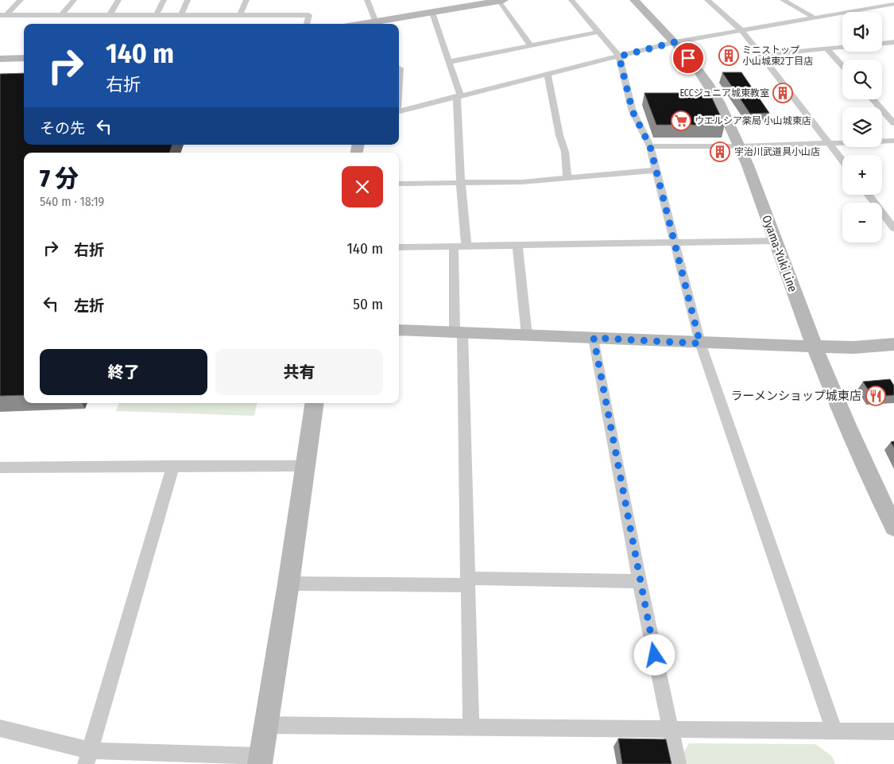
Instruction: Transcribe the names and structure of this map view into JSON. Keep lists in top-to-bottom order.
{
  "streets": {
    "street": ["Oyama-Yuki Line"]
  },
  "places": {
    "building": ["ミニストップ 小山城東2丁目店", "ECCジュニア城東教室", "宇治川武道具小山店"],
    "supermarket": ["ウエルシア薬局 小山城東店"],
    "restaurant": ["ラーメンショップ城東店"]
  },
  "page": {
    "map_buttons": ["+", "−"],
    "turn": ["140 m", "右折"],
    "then": "その先",
    "heading": ["7 分", "540 m · 18:19"],
    "list": [
      {
        "name": "右折",
        "value": "140 m"
      },
      {
        "name": "左折",
        "value": "50 m"
      }
    ],
    "buttons": ["終了", "共有"]
  }
}
